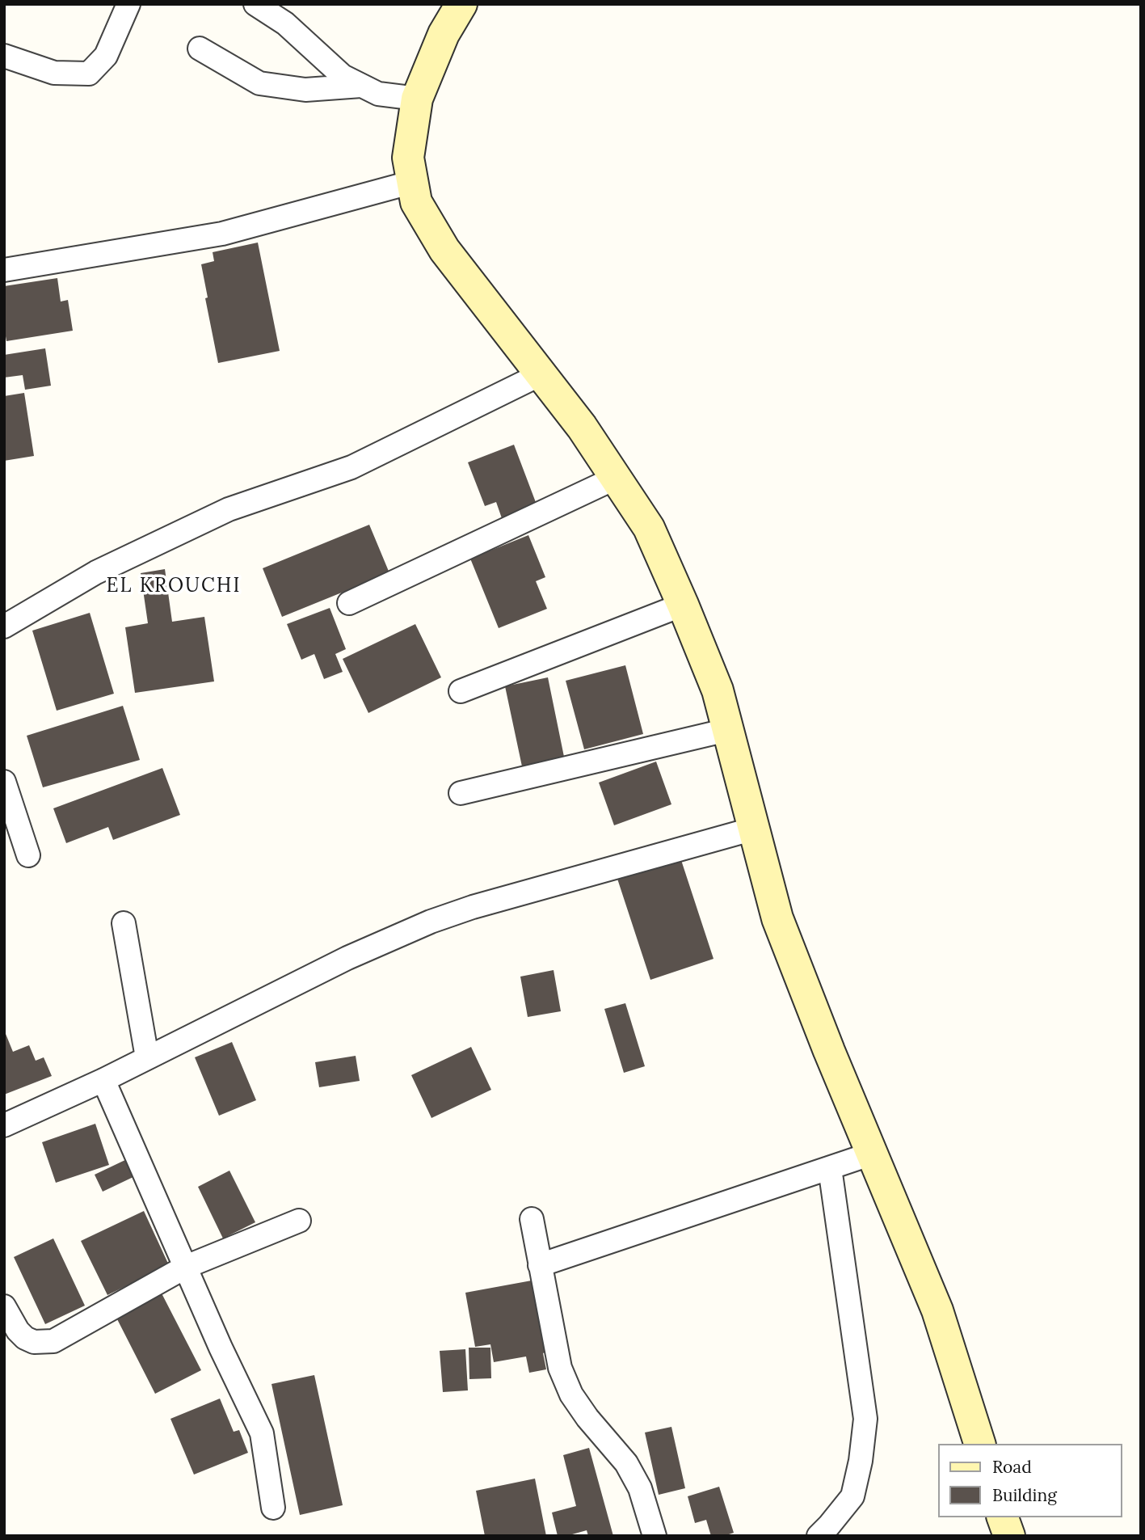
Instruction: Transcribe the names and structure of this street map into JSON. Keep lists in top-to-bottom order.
{
  "districts": ["EL KROUCHI"],
  "legend": ["Road", "Building"]
}
